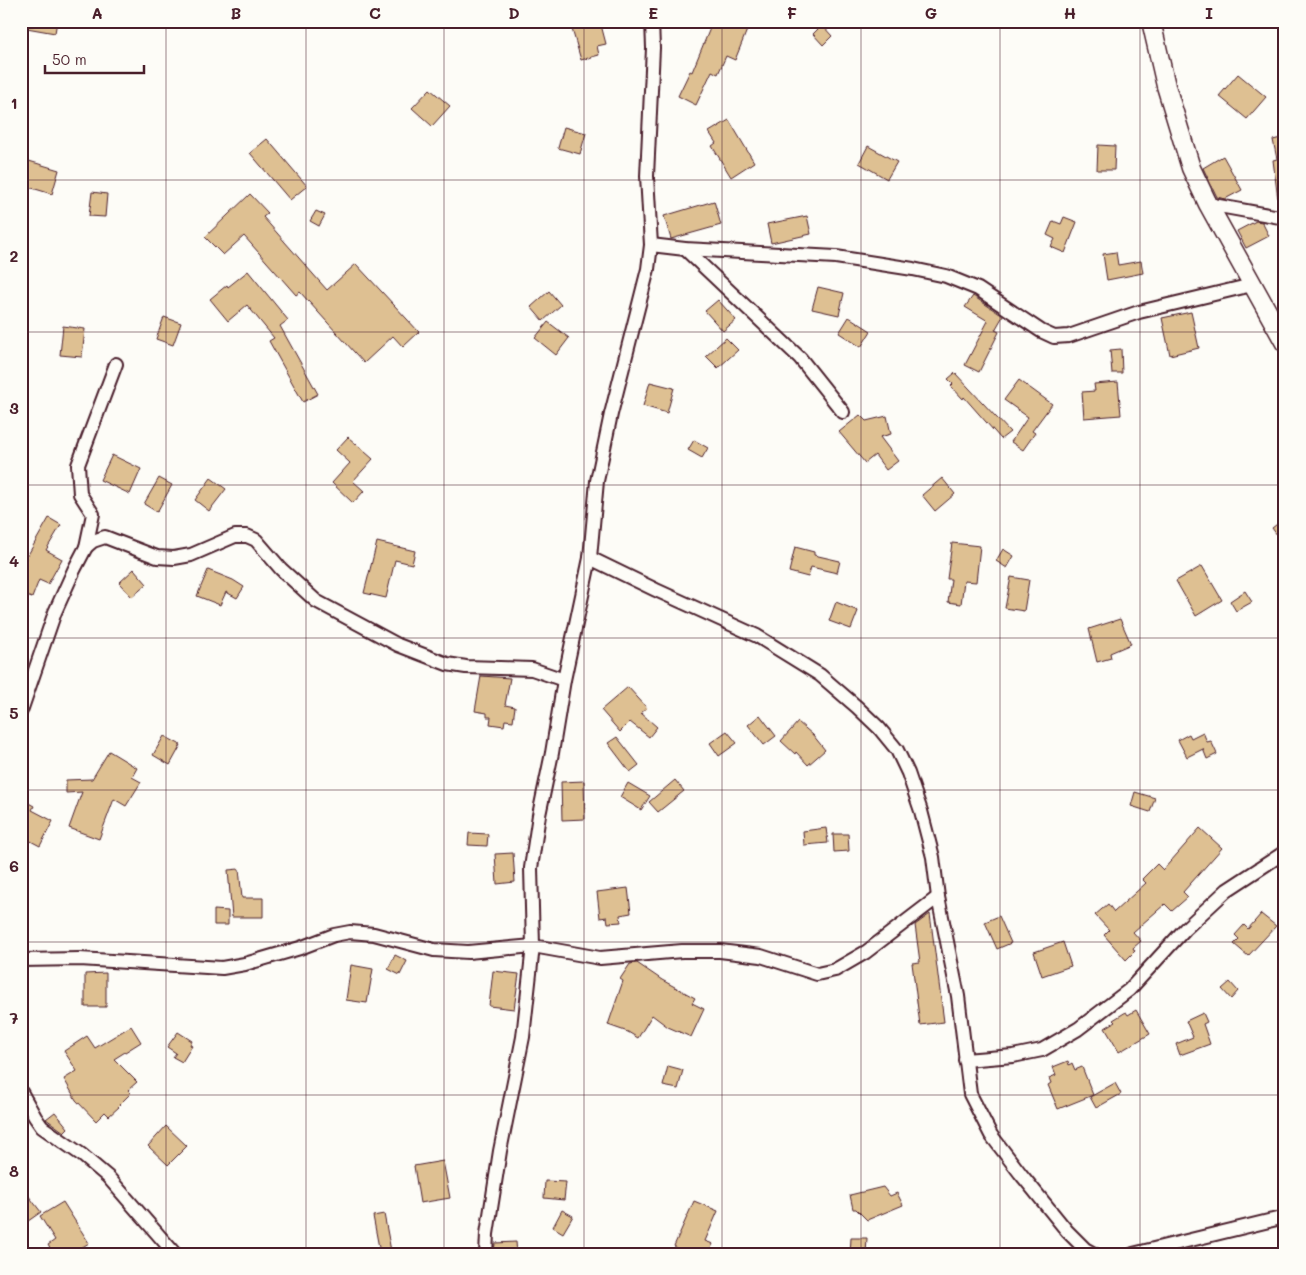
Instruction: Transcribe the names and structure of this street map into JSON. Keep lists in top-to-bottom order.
{
  "scale_bar": "50 m",
  "grid": {
    "columns": [
      "A",
      "B",
      "C",
      "D",
      "E",
      "F",
      "G",
      "H",
      "I"
    ],
    "rows": [
      "1",
      "2",
      "3",
      "4",
      "5",
      "6",
      "7",
      "8"
    ]
  }
}
